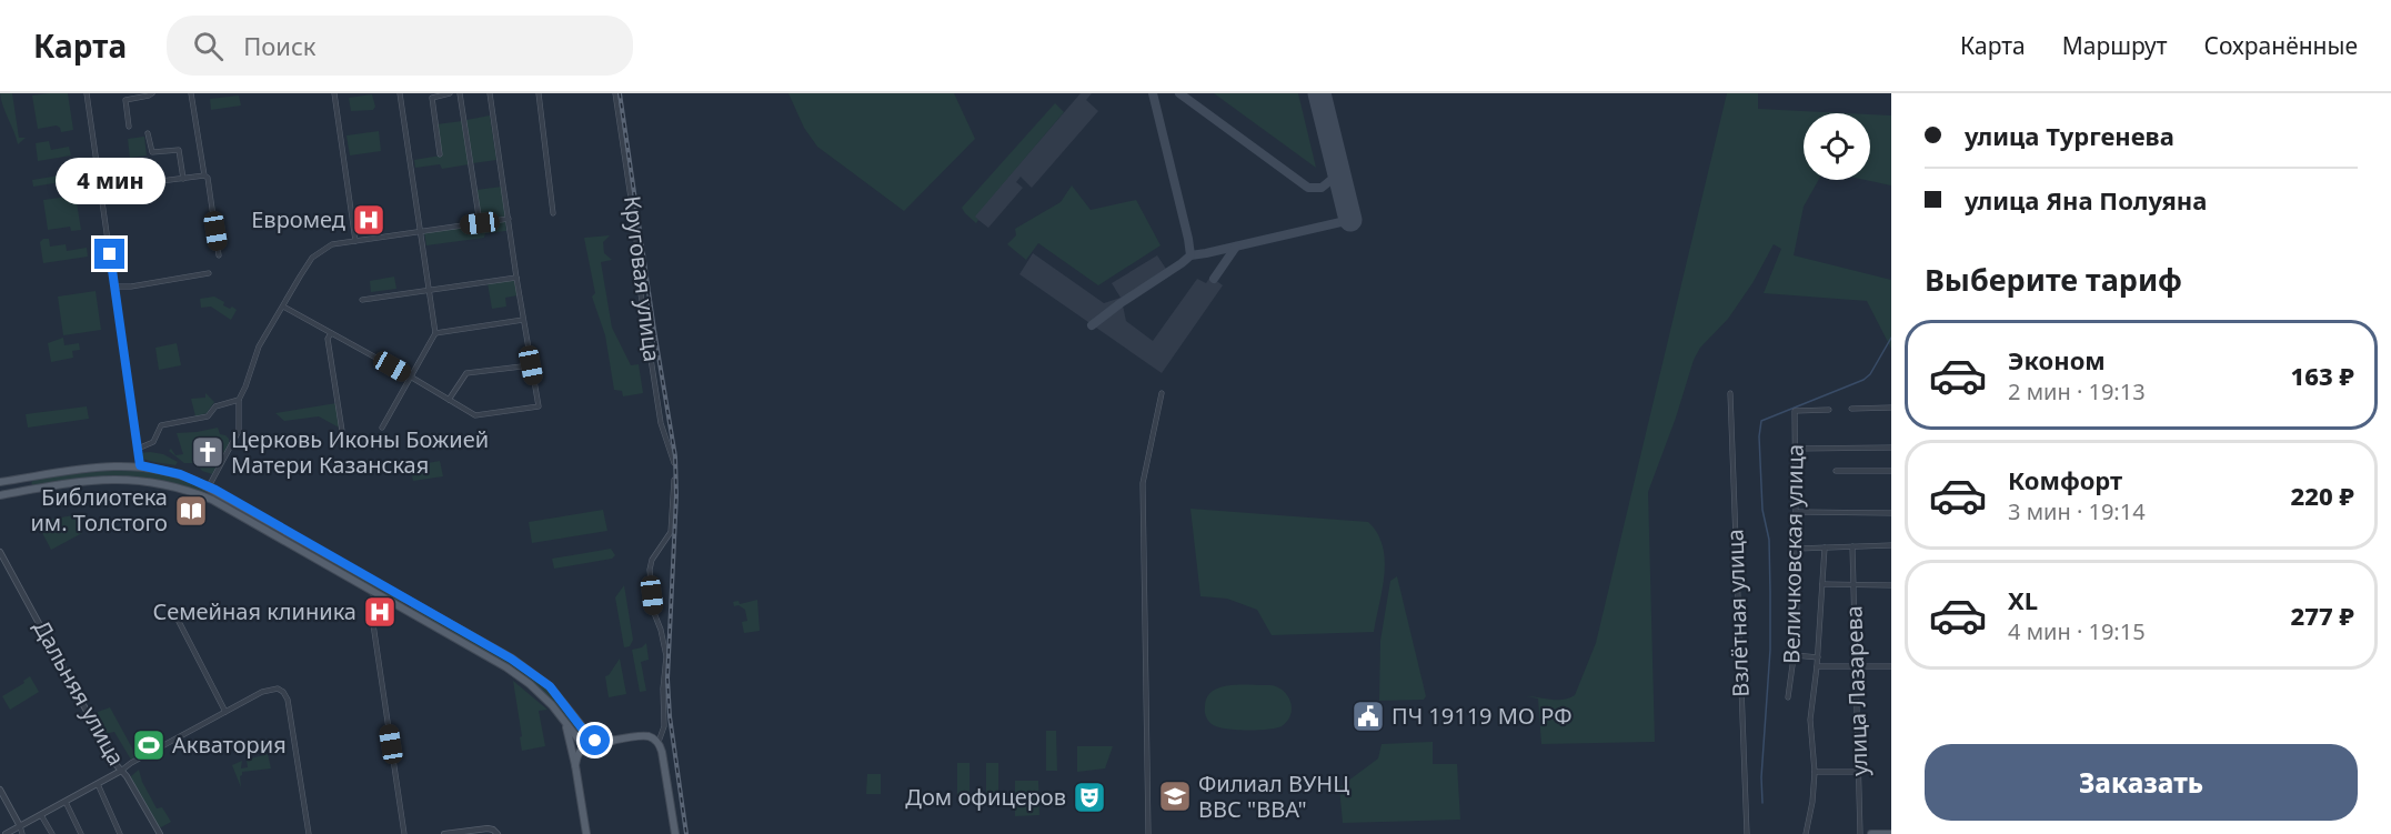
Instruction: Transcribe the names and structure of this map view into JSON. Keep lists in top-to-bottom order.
{
  "streets": {
    "street": [
      "Круговая улица",
      "Величковская улица",
      "Взлётная улица",
      "улица Лазарева",
      "Дальняя улица"
    ]
  },
  "places": {
    "hospital": ["Евромед", "Семейная клиника"],
    "church": ["Церковь Иконы Божией Матери Казанская"],
    "library": ["Библиотека им. Толстого"],
    "public building": ["ПЧ 19119 МО РФ"],
    "sports": ["Акватория"],
    "school or university": ["Филиал ВУНЦ ВВС \"ВВА\""],
    "theatre": ["Дом офицеров"]
  },
  "page": {
    "header": "Карта",
    "search": "Поиск",
    "nav": ["Карта", "Маршрут", "Сохранённые"],
    "banner": ["улица Тургенева", "улица Яна Полуяна"],
    "bubble": "4 мин",
    "heading": "Выберите тариф",
    "list": [
      {
        "name": "Эконом",
        "note": "2 мин · 19:13",
        "value": "163 ₽"
      },
      {
        "name": "Комфорт",
        "note": "3 мин · 19:14",
        "value": "220 ₽"
      },
      {
        "name": "XL",
        "note": "4 мин · 19:15",
        "value": "277 ₽"
      }
    ],
    "buttons": "Заказать"
  }
}
